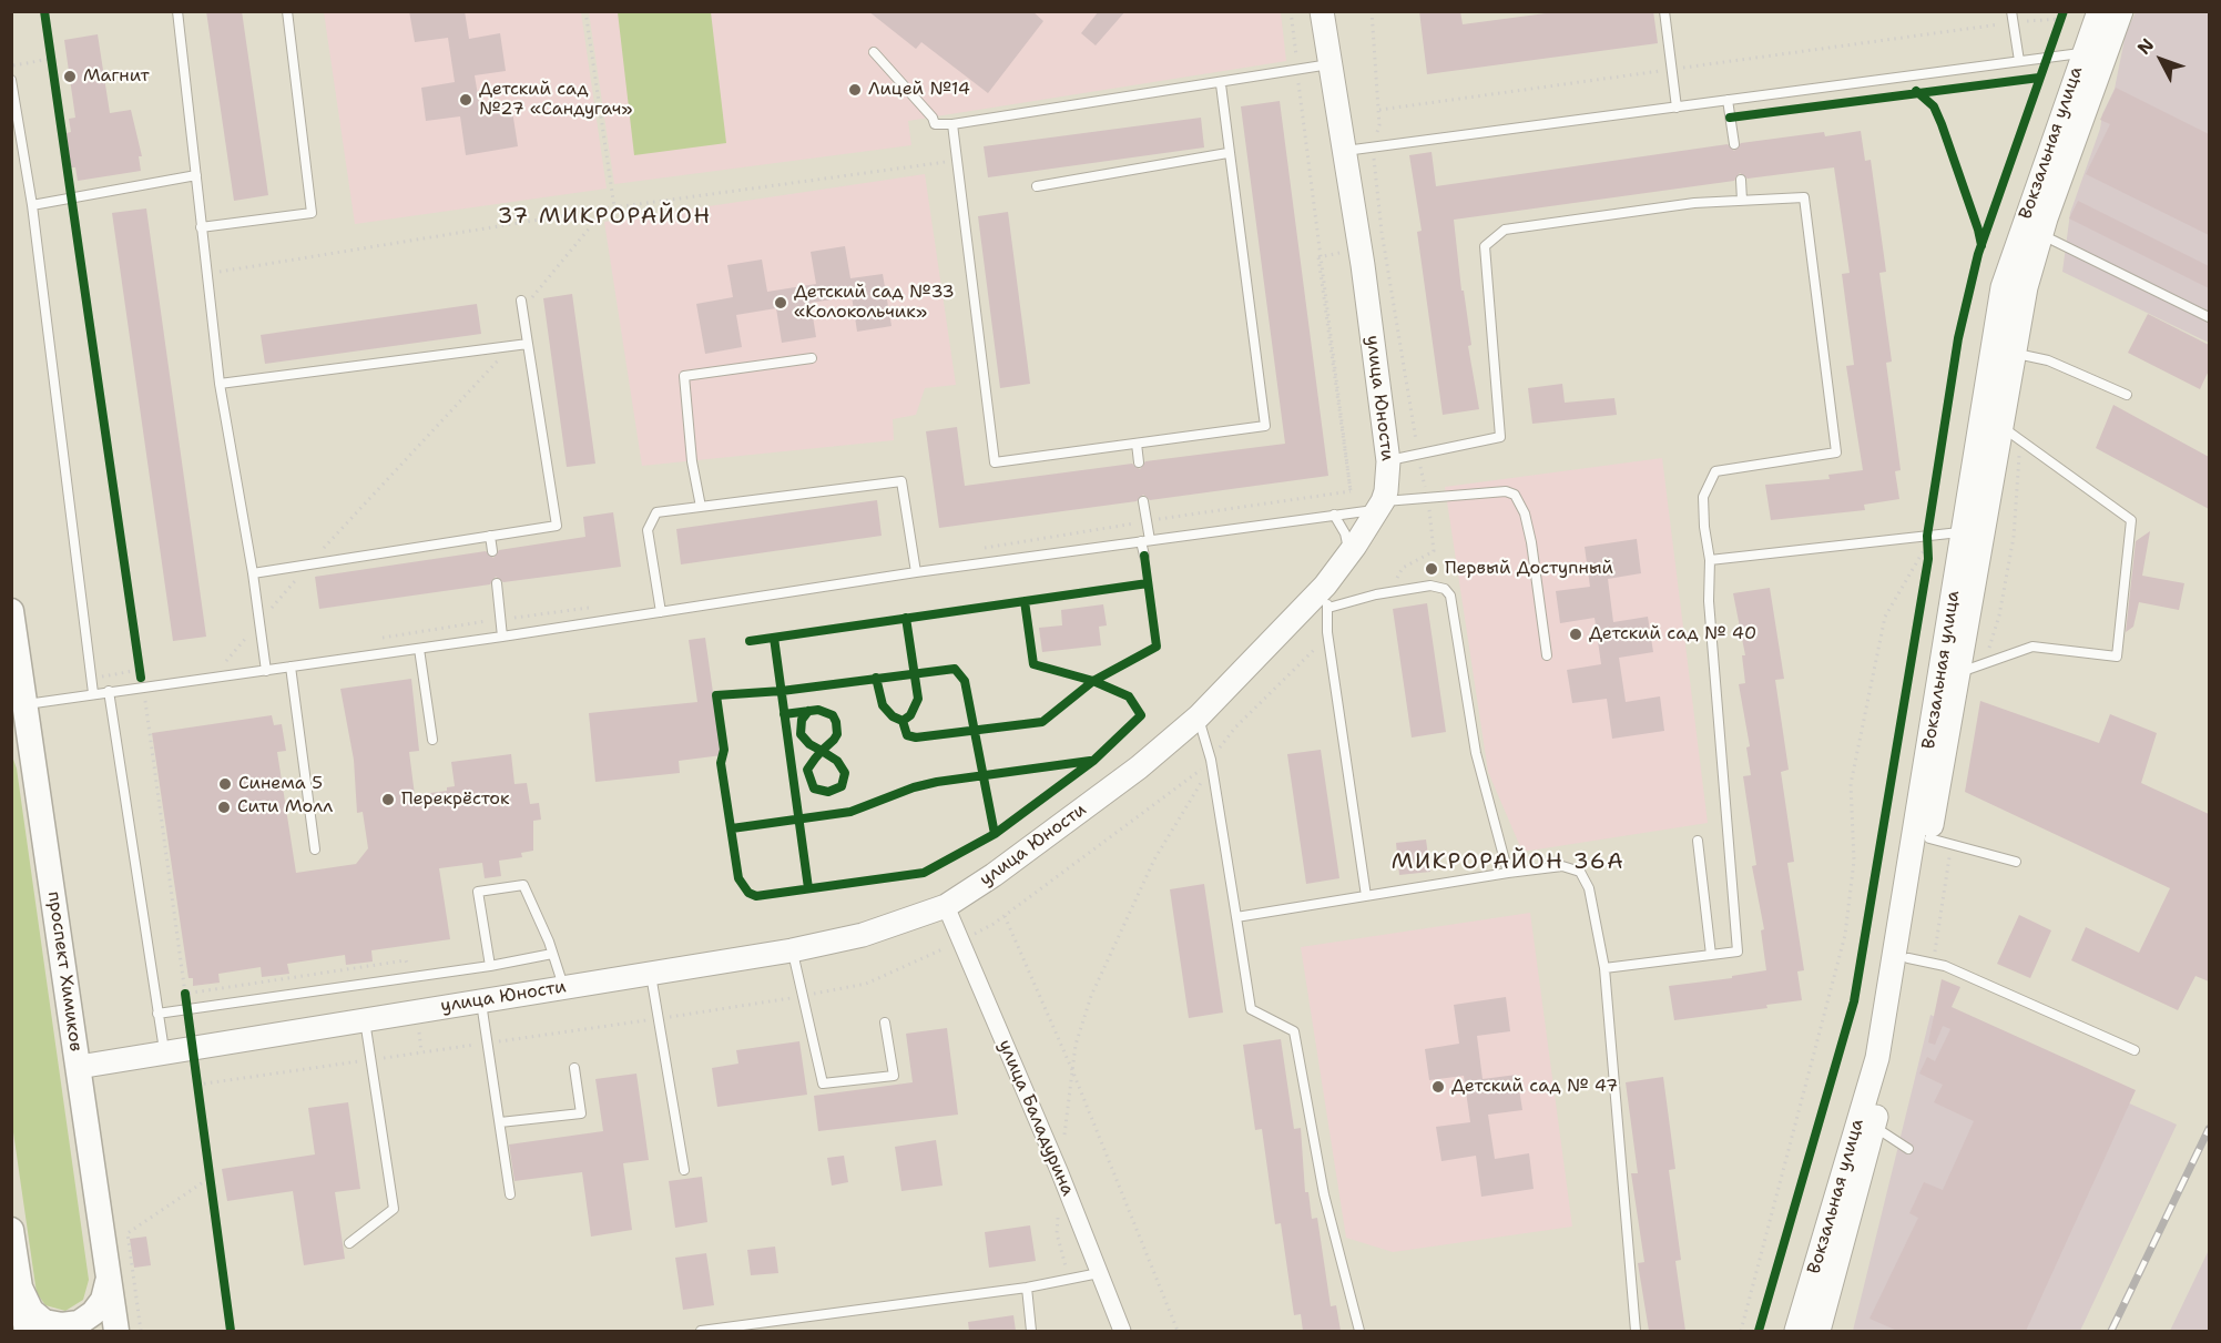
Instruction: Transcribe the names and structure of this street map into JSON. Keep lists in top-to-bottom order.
{
  "streets": {
    "main road": ["Вокзальная улица", "улица Юности", "проспект Химиков"],
    "street": ["улица Баладурина"]
  },
  "crossings": [
    ["улица Юности", "проспект Химиков"],
    ["улица Юности", "улица Баладурина"]
  ],
  "districts": ["37 МИКРОРАЙОН", "МИКРОРАЙОН 36А"],
  "places": [
    "Магнит",
    "Лицей №14",
    "Детский сад №27 «Сандугач»",
    "Детский сад №33 «Колокольчик»",
    "Первый Доступный",
    "Детский сад № 40",
    "Синема 5",
    "Перекрёсток",
    "Сити Молл",
    "Детский сад № 47"
  ],
  "north": "top left"
}
